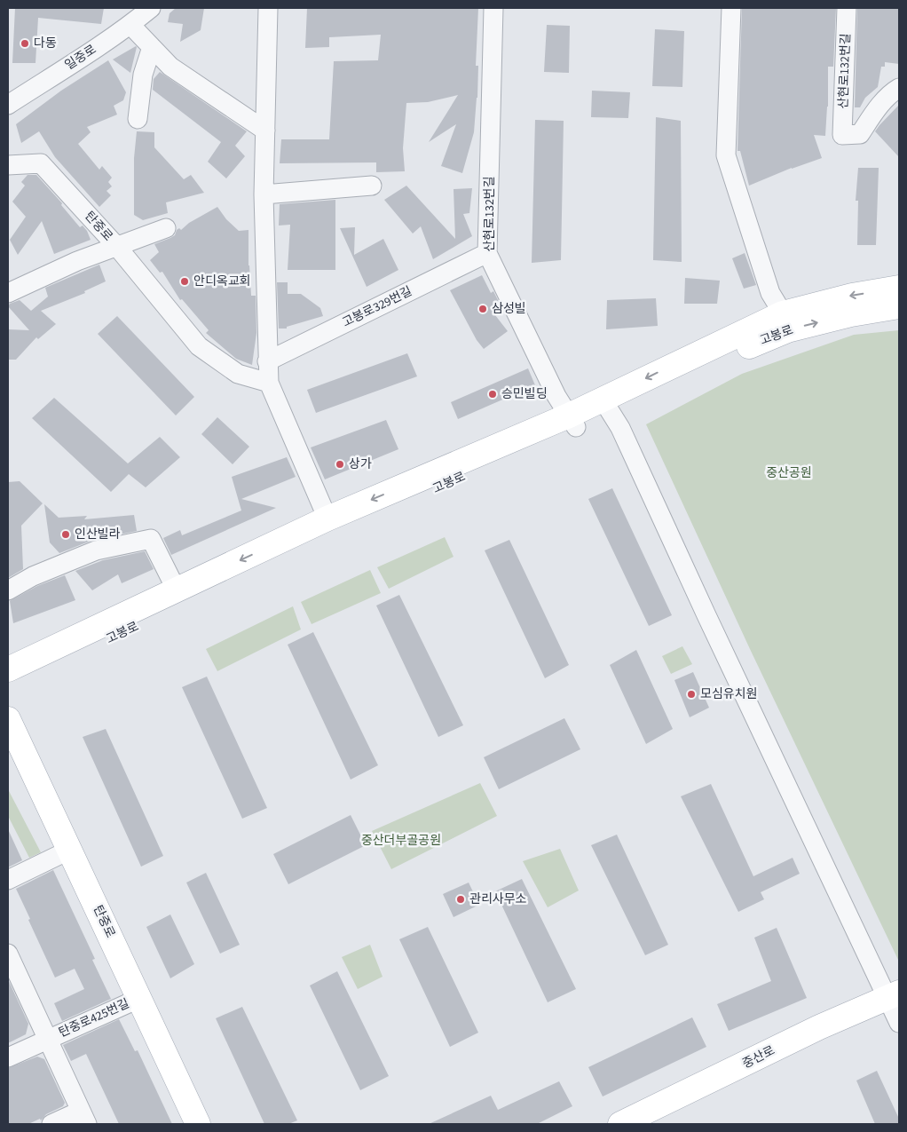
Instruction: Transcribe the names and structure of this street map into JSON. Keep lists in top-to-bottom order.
{
  "streets": {
    "main road": ["탄중로", "고봉로", "중산로"],
    "street": [
      "일중로",
      "산현로132번길",
      "고봉로329번길",
      "탄중로425번길"
    ]
  },
  "crossings": [
    ["산현로132번길", "고봉로329번길"],
    ["산현로132번길", "고봉로"],
    ["탄중로", "탄중로425번길"]
  ],
  "parks": ["중산공원", "중산더부골공원"],
  "places": [
    "다동",
    "안디옥교회",
    "삼성빌",
    "승민빌딩",
    "상가",
    "인산빌라",
    "모심유치원",
    "관리사무소"
  ]
}
